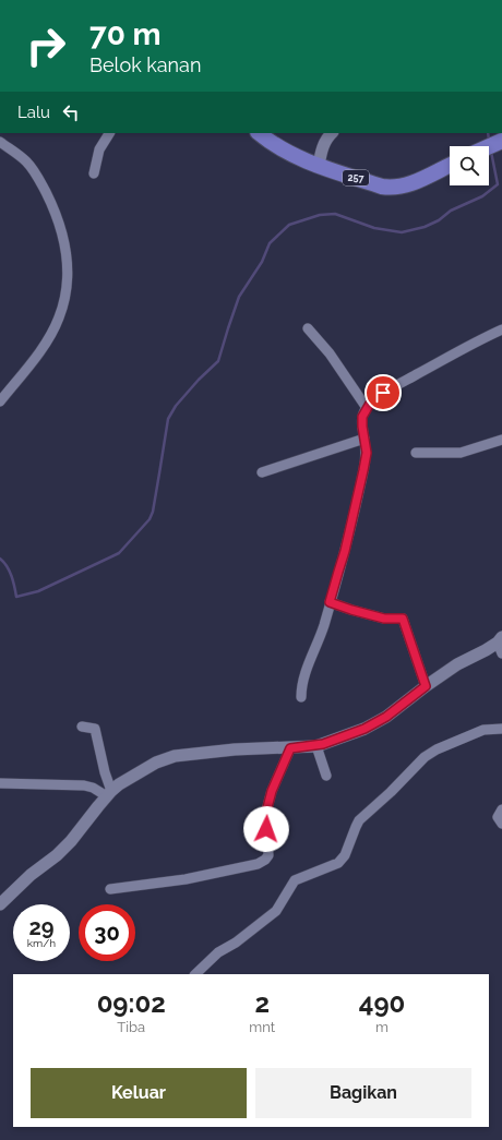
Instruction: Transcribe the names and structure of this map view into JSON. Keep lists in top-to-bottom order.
{
  "streets": {
    "main road": ["257"]
  },
  "page": {
    "turn": ["70 m", "Belok kanan"],
    "then": "Lalu",
    "speed": "29 km/h",
    "limit": "30",
    "eta": [
      "09:02",
      "Tiba",
      "2",
      "mnt",
      "490",
      "m"
    ],
    "buttons": ["Keluar", "Bagikan"]
  }
}
